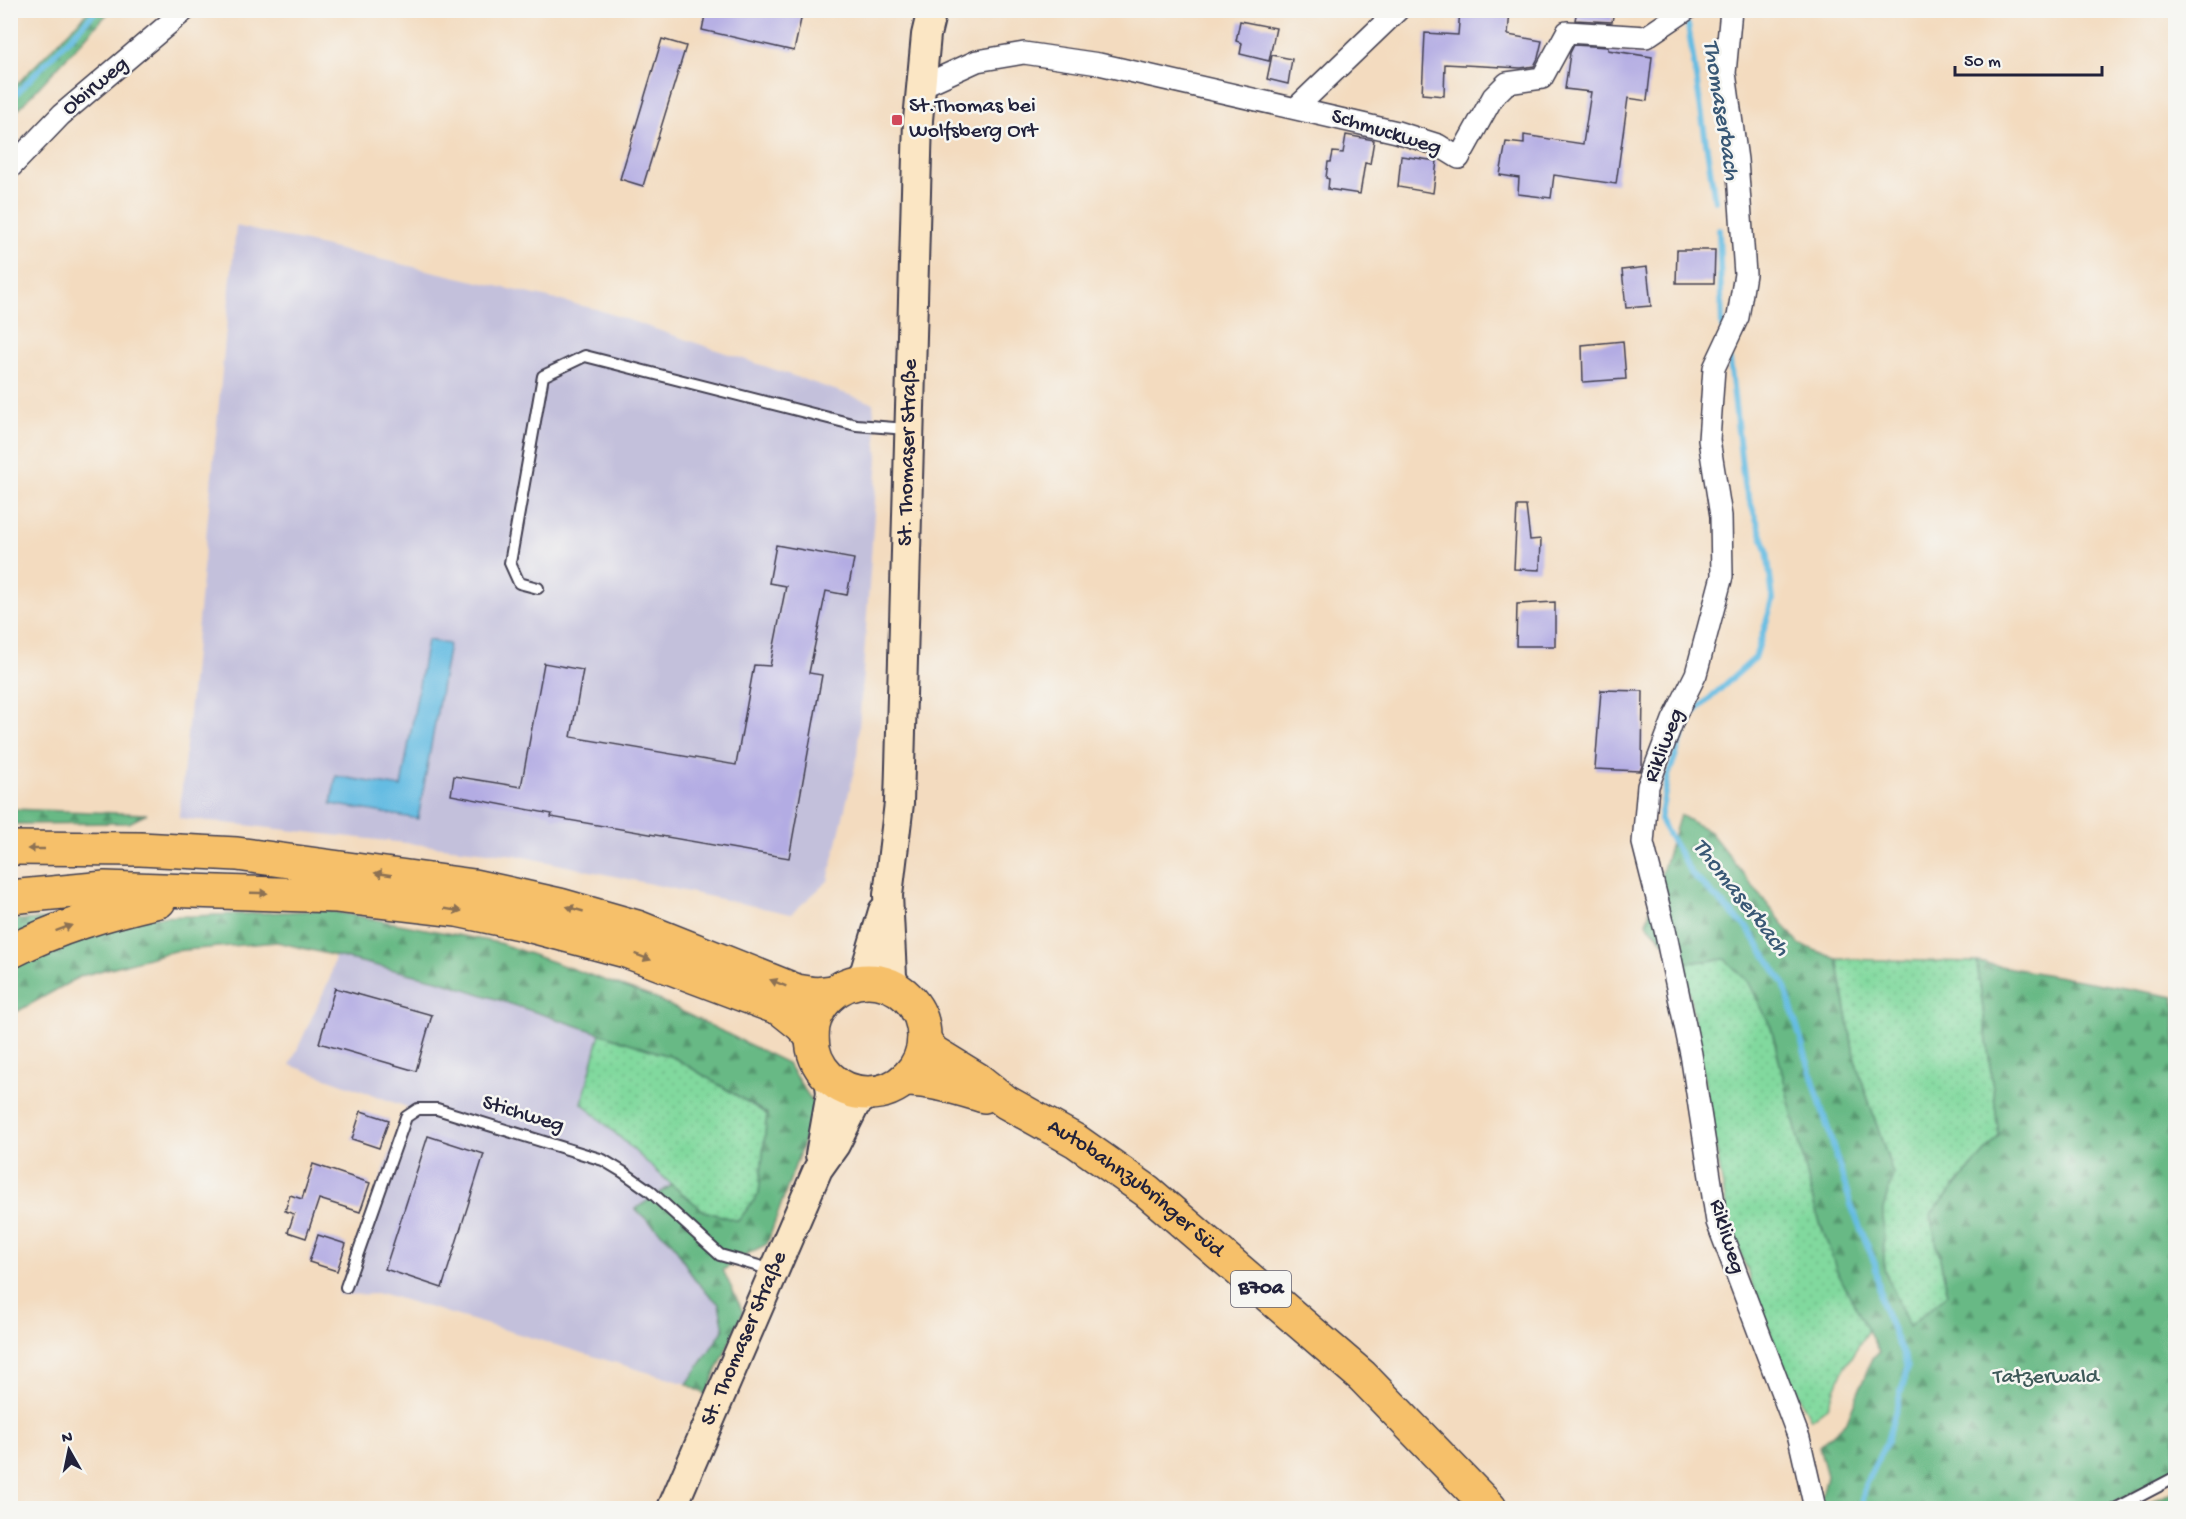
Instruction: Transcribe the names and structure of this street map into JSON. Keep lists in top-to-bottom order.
{
  "streets": {
    "main road": ["St. Thomaser Straße", "Autobahnzubringer Süd", "B70a"],
    "street": ["Obirweg", "Schmuckweg", "Rikliweg"],
    "lane": ["Stichweg"]
  },
  "crossings": [
    ["Schmuckweg", "St. Thomaser Straße"],
    ["St. Thomaser Straße", "Stichweg"],
    ["St. Thomaser Straße", "Autobahnzubringer Süd"]
  ],
  "water": ["Thomaserbach"],
  "parks": ["Tatzerwald"],
  "places": {
    "transit": ["St.Thomas bei Wolfsberg Ort"]
  },
  "scale_bar": "50 m",
  "north": "top"
}
